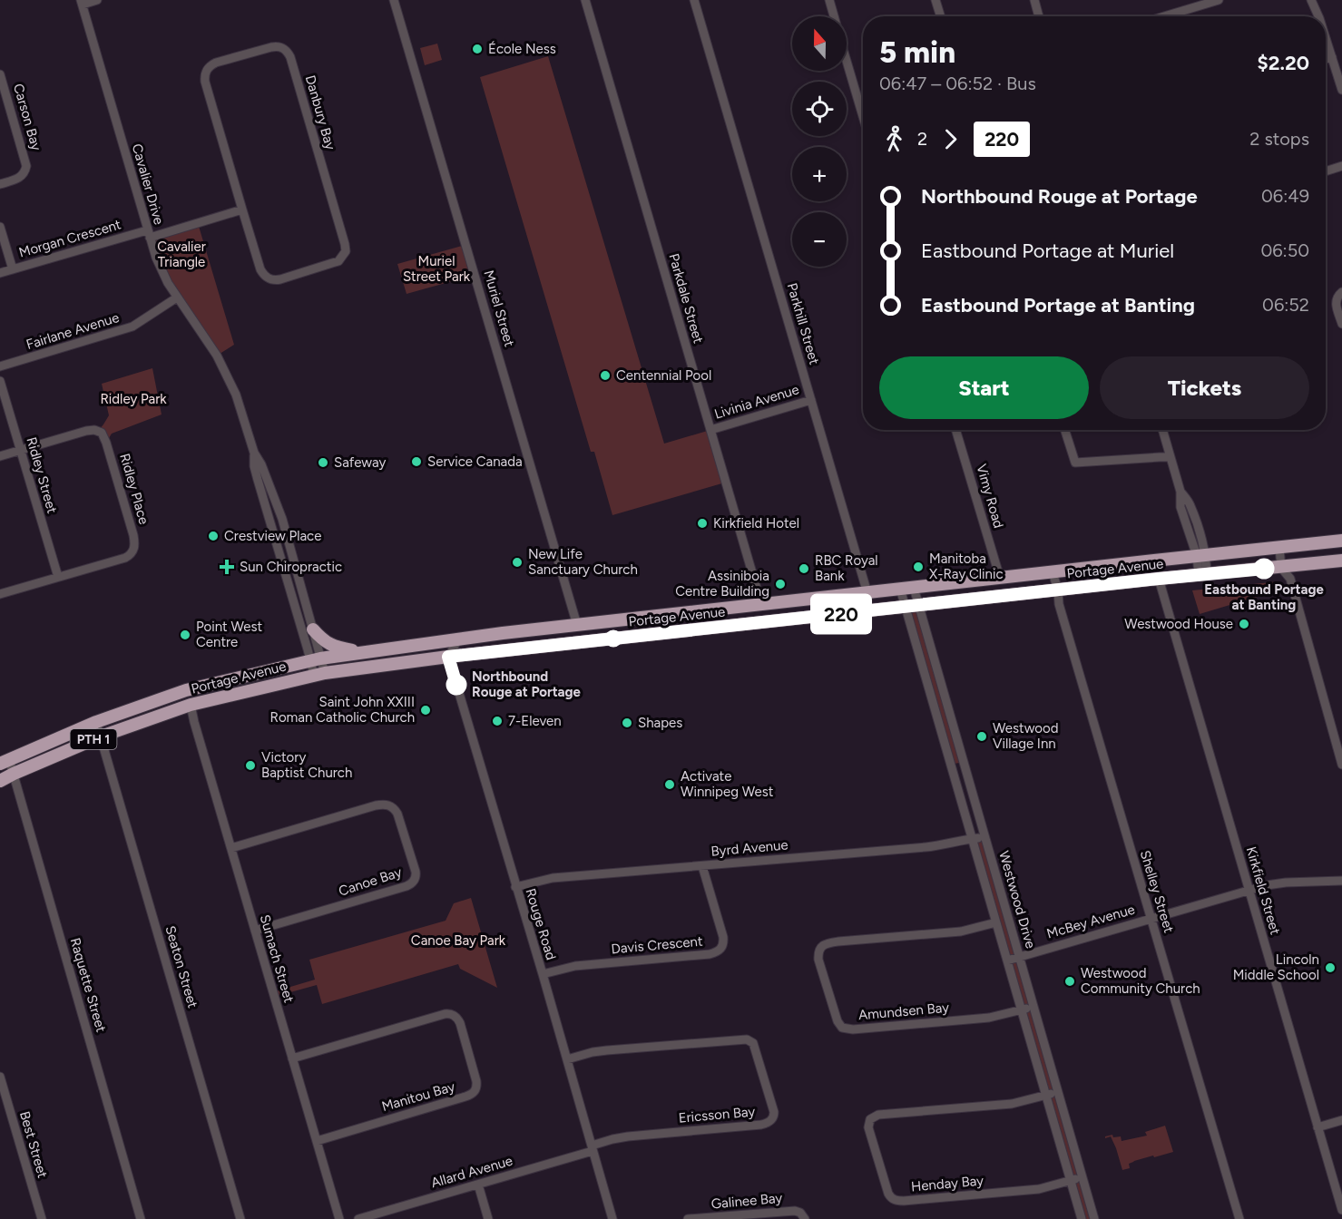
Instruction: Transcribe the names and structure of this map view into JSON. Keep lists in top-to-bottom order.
{
  "streets": {
    "highway": ["Portage Avenue", "PTH 1"],
    "street": [
      "Danbury Bay",
      "Carson Bay",
      "Cavalier Drive",
      "Morgan Crescent",
      "Parkdale Street",
      "Muriel Street",
      "Parkhill Street",
      "Fairlane Avenue",
      "Livinia Avenue",
      "Ridley Street",
      "Ridley Place",
      "Vimy Road",
      "Byrd Avenue",
      "Canoe Bay",
      "Kirkfield Street",
      "Shelley Street",
      "Westwood Drive",
      "McBey Avenue",
      "Rouge Road",
      "Davis Crescent",
      "Sumach Street",
      "Seaton Street",
      "Raquette Street",
      "Amundsen Bay",
      "Manitou Bay",
      "Ericsson Bay",
      "Best Street",
      "Allard Avenue",
      "Henday Bay",
      "Galinee Bay"
    ]
  },
  "crossings": [
    ["Cavalier Drive", "Morgan Crescent"],
    ["Cavalier Drive", "Fairlane Avenue"],
    ["Cavalier Drive", "Portage Avenue"],
    ["Parkdale Street", "Livinia Avenue"],
    ["Parkdale Street", "Portage Avenue"],
    ["Muriel Street", "Portage Avenue"],
    ["Parkhill Street", "Livinia Avenue"],
    ["Parkhill Street", "Portage Avenue"],
    ["Ridley Street", "Ridley Place"],
    ["Vimy Road", "Portage Avenue"],
    ["Portage Avenue", "Kirkfield Street"],
    ["Portage Avenue", "Shelley Street"],
    ["Portage Avenue", "Westwood Drive"],
    ["Portage Avenue", "Rouge Road"],
    ["Portage Avenue", "Sumach Street"],
    ["Portage Avenue", "Seaton Street"],
    ["Portage Avenue", "Raquette Street"],
    ["Byrd Avenue", "Westwood Drive"],
    ["Byrd Avenue", "Rouge Road"],
    ["Byrd Avenue", "Davis Crescent"],
    ["Canoe Bay", "Sumach Street"],
    ["Kirkfield Street", "McBey Avenue"],
    ["Shelley Street", "McBey Avenue"],
    ["Westwood Drive", "McBey Avenue"],
    ["Westwood Drive", "Amundsen Bay"],
    ["Westwood Drive", "Henday Bay"],
    ["Rouge Road", "Davis Crescent"],
    ["Rouge Road", "Ericsson Bay"],
    ["Rouge Road", "Allard Avenue"],
    ["Sumach Street", "Manitou Bay"],
    ["Ericsson Bay", "Allard Avenue"]
  ],
  "parks": [
    "Cavalier Triangle",
    "Muriel Street Park",
    "Ridley Park",
    "Canoe Bay Park"
  ],
  "places": {
    "other": [
      "École Ness",
      "Centennial Pool",
      "Service Canada",
      "Safeway",
      "Kirkfield Hotel",
      "Crestview Place",
      "New Life Sanctuary Church",
      "Manitoba X-Ray Clinic",
      "RBC Royal Bank",
      "Eastbound Portage at Banting",
      "Assiniboia Centre Building",
      "Westwood House",
      "Point West Centre",
      "Northbound Rouge at Portage",
      "Saint John XXIII Roman Catholic Church",
      "7-Eleven",
      "Shapes",
      "Westwood Village Inn",
      "Victory Baptist Church",
      "Activate Winnipeg West",
      "Lincoln Middle School",
      "Westwood Community Church"
    ],
    "health": ["Sun Chiropractic"]
  },
  "lines": ["bus line 220"],
  "north": "top",
  "page": {
    "on_map": "220",
    "map_buttons": ["+", "−"],
    "heading": ["5 min", "06:47 – 06:52 · Bus", "$2.20"],
    "legs": ["2", "220", "2 stops"],
    "list": [
      {
        "name": "Northbound Rouge at Portage",
        "value": "06:49"
      },
      {
        "name": "Eastbound Portage at Muriel",
        "value": "06:50"
      },
      {
        "name": "Eastbound Portage at Banting",
        "value": "06:52"
      }
    ],
    "buttons": ["Start", "Tickets"]
  }
}
